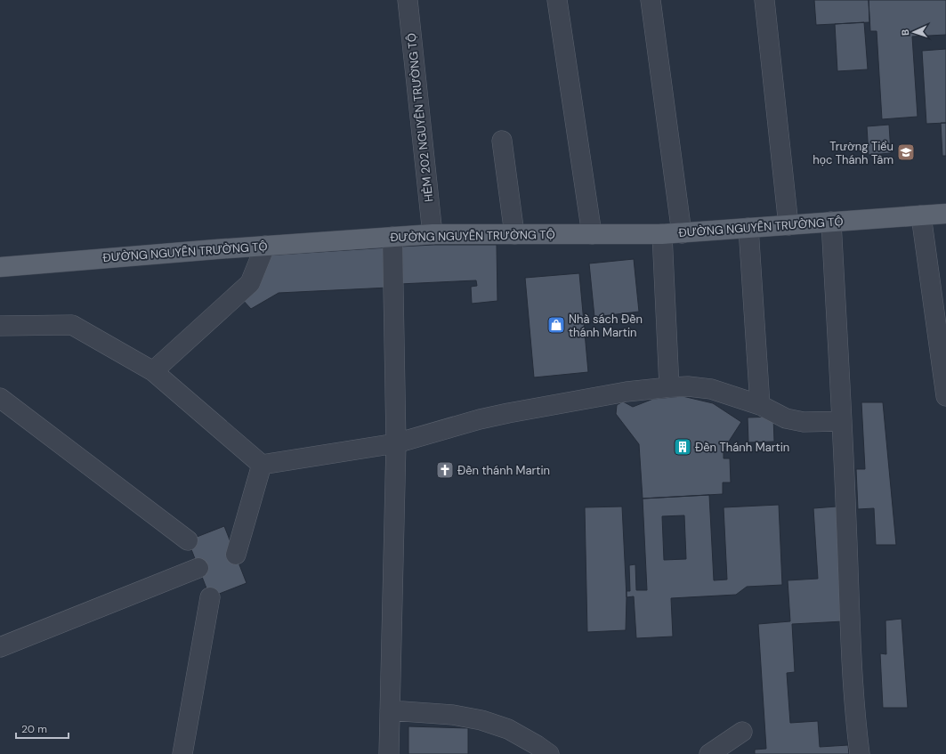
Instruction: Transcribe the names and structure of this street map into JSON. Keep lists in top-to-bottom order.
{
  "streets": {
    "main road": ["ĐƯỜNG NGUYỄN TRƯỜNG TỘ"],
    "street": ["HẺM 202 NGUYỄN TRƯỜNG TỘ"]
  },
  "crossings": [
    ["HẺM 202 NGUYỄN TRƯỜNG TỘ", "ĐƯỜNG NGUYỄN TRƯỜNG TỘ"]
  ],
  "places": {
    "school or university": ["Trường Tiểu học Thánh Tâm"],
    "shop": ["Nhà sách Đền thánh Martin"],
    "building": ["Đền Thánh Martin"],
    "church": ["Đền thánh Martin"]
  },
  "scale_bar": "20 m",
  "north": "left"
}
